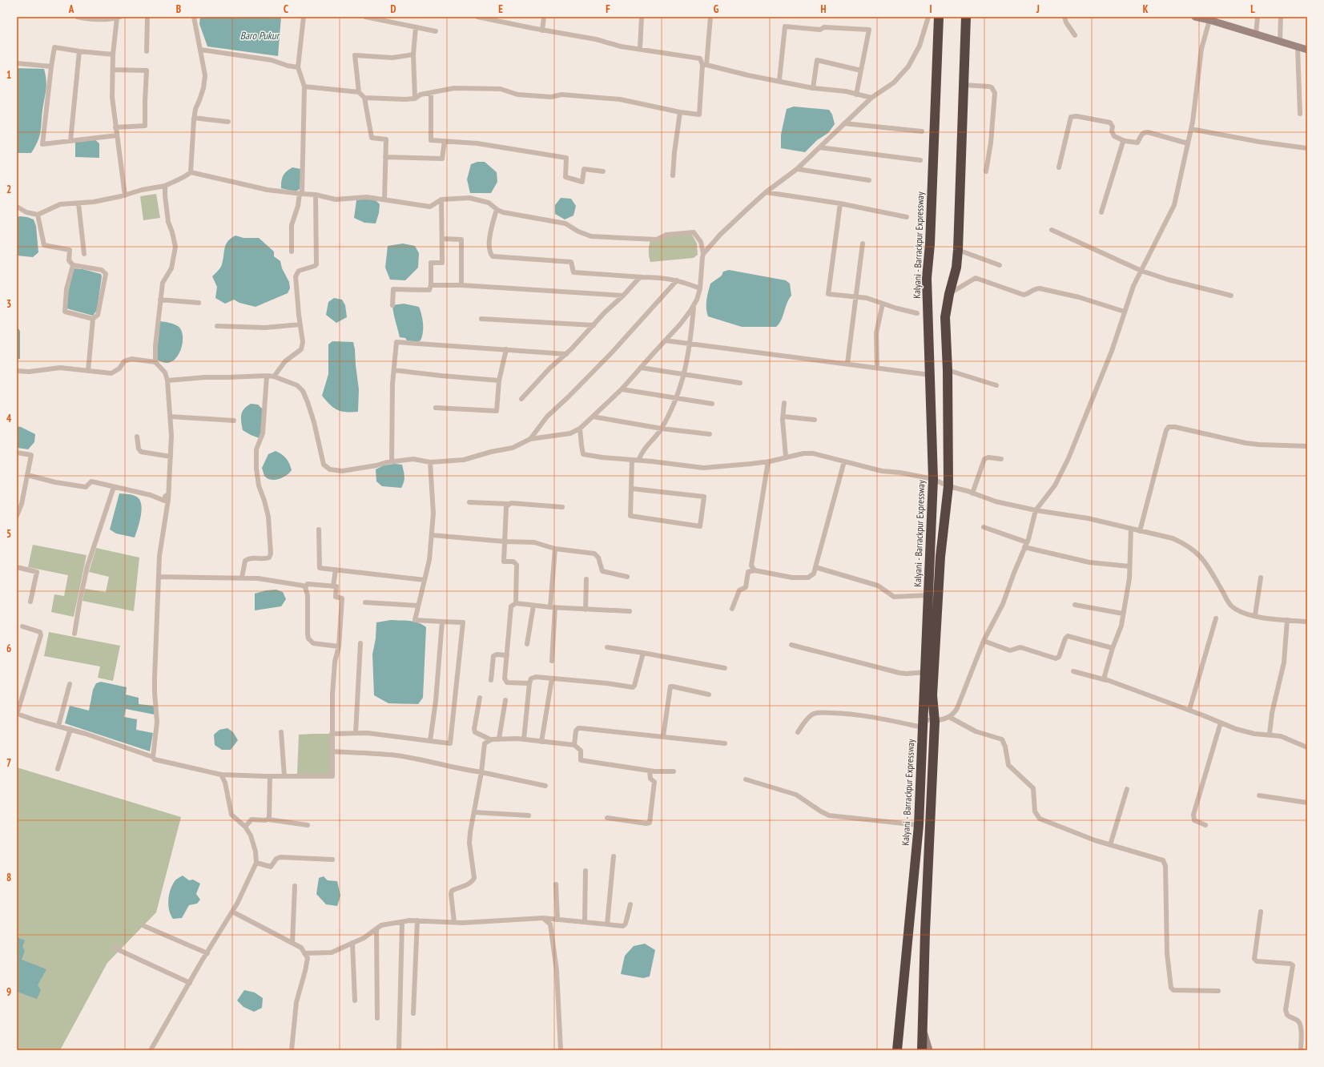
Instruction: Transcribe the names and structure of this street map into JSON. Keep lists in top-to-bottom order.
{
  "streets": {
    "highway": ["Kalyani - Barrackpur Expressway"]
  },
  "water": ["Baro Pukur"],
  "grid": {
    "columns": [
      "A",
      "B",
      "C",
      "D",
      "E",
      "F",
      "G",
      "H",
      "I",
      "J",
      "K",
      "L"
    ],
    "rows": [
      "1",
      "2",
      "3",
      "4",
      "5",
      "6",
      "7",
      "8",
      "9"
    ]
  }
}
